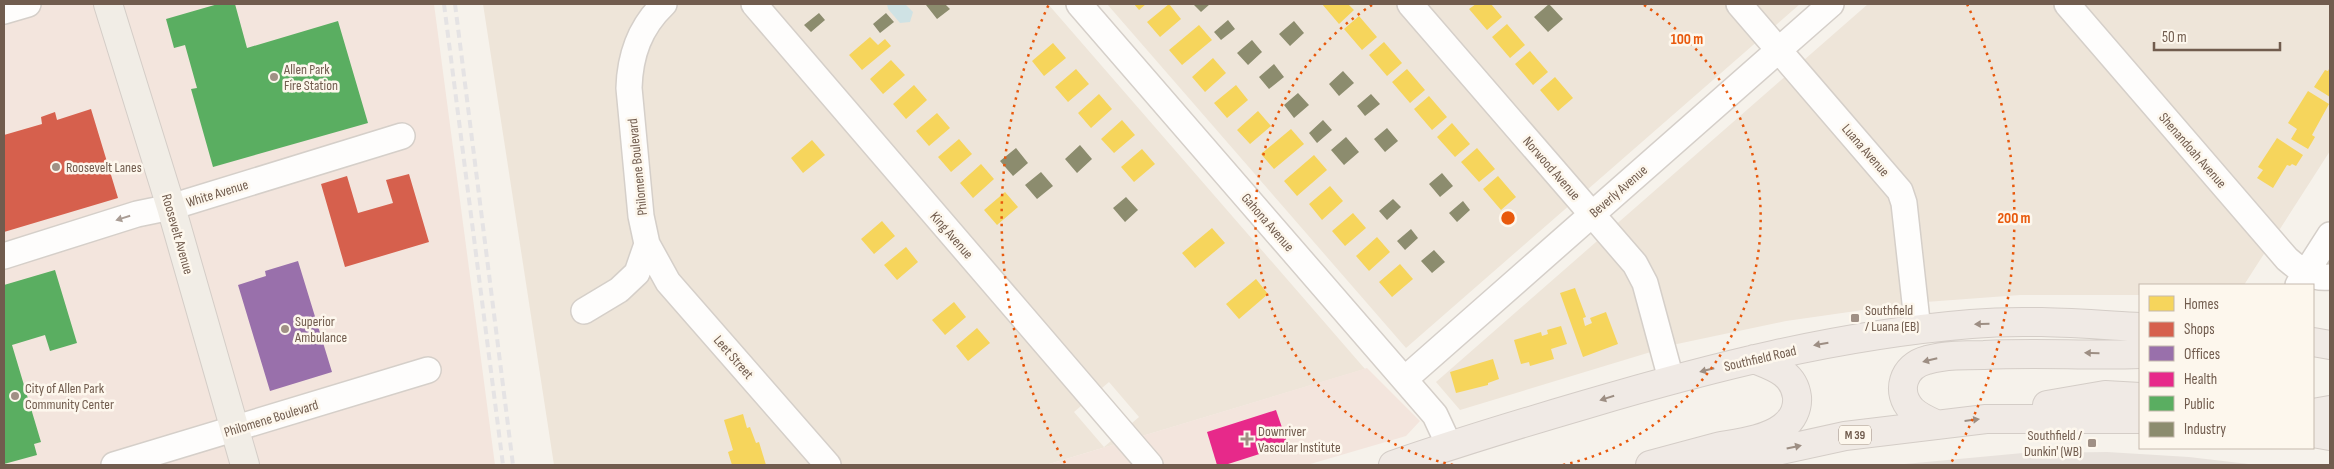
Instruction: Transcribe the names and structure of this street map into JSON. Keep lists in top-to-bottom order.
{
  "streets": {
    "highway": ["Southfield Road", "M 39"],
    "main road": ["Roosevelt Avenue"],
    "street": [
      "Luana Avenue",
      "Shenandoah Avenue",
      "Philomene Boulevard",
      "Norwood Avenue",
      "Beverly Avenue",
      "White Avenue",
      "Gahona Avenue",
      "King Avenue",
      "Leet Street"
    ]
  },
  "crossings": [
    ["Luana Avenue", "Beverly Avenue"],
    ["Luana Avenue", "Southfield Road"],
    ["Philomene Boulevard", "Roosevelt Avenue"],
    ["Philomene Boulevard", "Leet Street"],
    ["Norwood Avenue", "Beverly Avenue"],
    ["Norwood Avenue", "Southfield Road"],
    ["Beverly Avenue", "Gahona Avenue"],
    ["White Avenue", "Roosevelt Avenue"],
    ["Gahona Avenue", "Southfield Road"]
  ],
  "one_way": ["White Avenue"],
  "places": {
    "other": [
      "Allen Park Fire Station",
      "Roosevelt Lanes",
      "Superior Ambulance",
      "City of Allen Park Community Center"
    ],
    "transit": ["Southfield / Luana (EB)", "Southfield / Dunkin' (WB)"],
    "health": ["Downriver Vascular Institute"]
  },
  "legend": [
    "Homes",
    "Shops",
    "Offices",
    "Health",
    "Public",
    "Industry"
  ],
  "scale_bar": "50 m",
  "rings": ["100 m", "200 m"]
}
